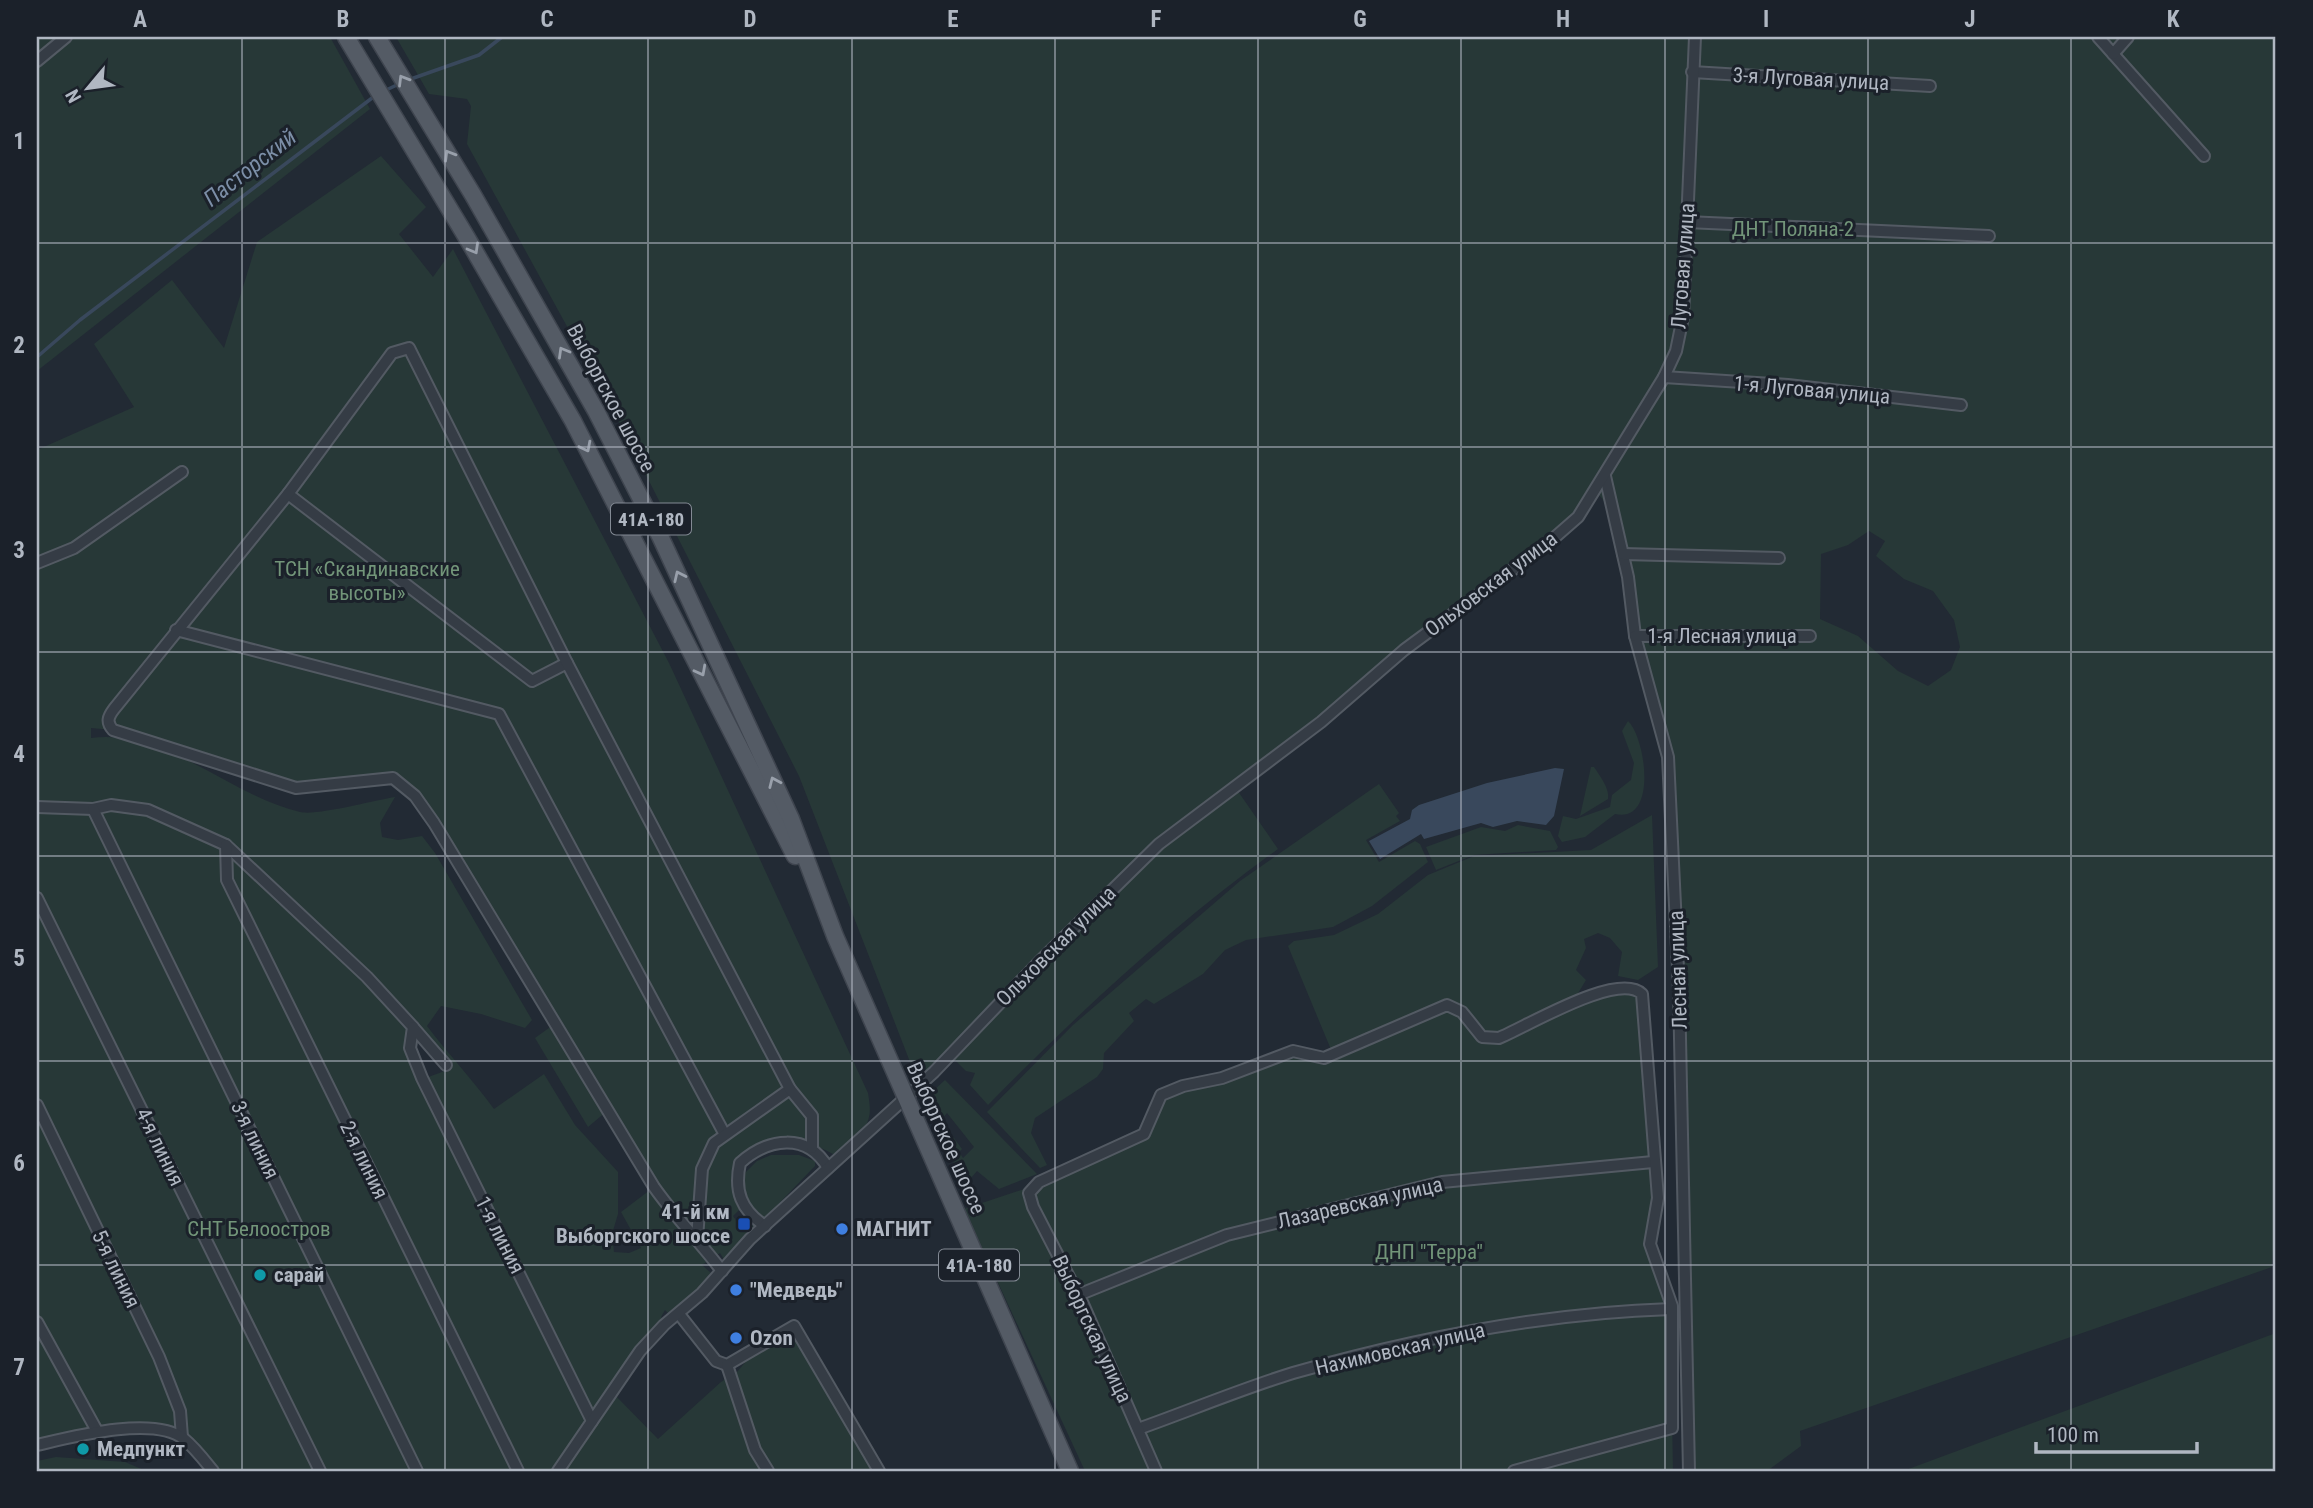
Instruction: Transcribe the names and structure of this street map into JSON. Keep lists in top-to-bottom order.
{
  "streets": {
    "main road": ["Выборгское шоссе", "41А-180"],
    "street": [
      "3-я Луговая улица",
      "Луговая улица",
      "1-я Луговая улица",
      "Ольховская улица",
      "1-я Лесная улица",
      "Лесная улица",
      "3-я линия",
      "4-я линия",
      "2-я линия",
      "Лазаревская улица",
      "1-я линия",
      "5-я линия",
      "Выборгская улица",
      "Нахимовская улица"
    ]
  },
  "crossings": [
    ["3-я Луговая улица", "Луговая улица"],
    ["Луговая улица", "1-я Луговая улица"],
    ["Луговая улица", "Ольховская улица"],
    ["Луговая улица", "Лесная улица"],
    ["Выборгское шоссе", "Ольховская улица"],
    ["Ольховская улица", "Лесная улица"],
    ["Ольховская улица", "1-я линия"],
    ["1-я Лесная улица", "Лесная улица"],
    ["Лазаревская улица", "Выборгская улица"],
    ["Выборгская улица", "Нахимовская улица"]
  ],
  "water": ["Пасторский"],
  "parks": [
    "ДНТ Поляна-2",
    "ТСН «Скандинавские высоты»",
    "СНТ Белоостров",
    "ДНП \"Терра\""
  ],
  "places": {
    "transit": ["41-й км Выборгского шоссе"],
    "other": [
      "МАГНИТ",
      "сарай",
      "\"Медведь\"",
      "Ozon",
      "Медпункт"
    ]
  },
  "scale_bar": "100 m",
  "north": "bottom left",
  "grid": {
    "columns": [
      "A",
      "B",
      "C",
      "D",
      "E",
      "F",
      "G",
      "H",
      "I",
      "J",
      "K"
    ],
    "rows": [
      "1",
      "2",
      "3",
      "4",
      "5",
      "6",
      "7"
    ]
  }
}
